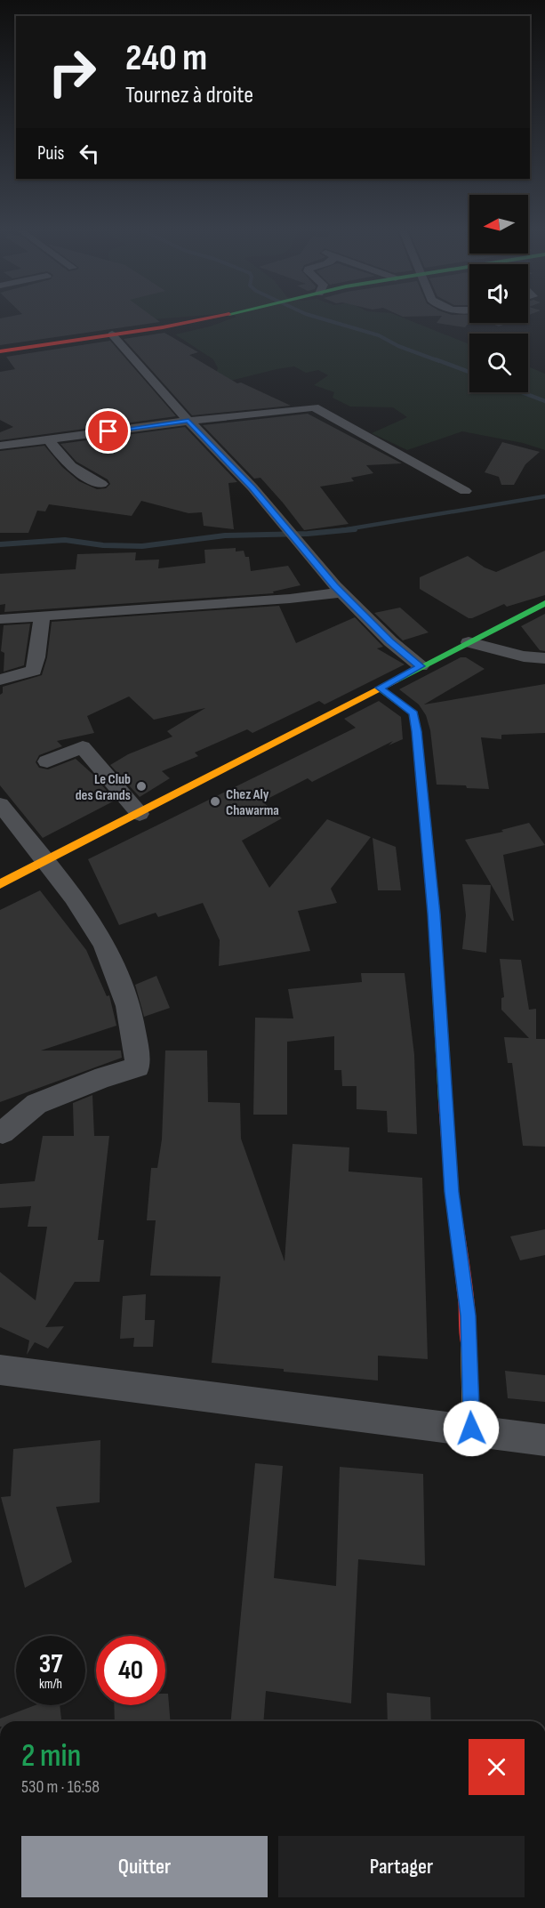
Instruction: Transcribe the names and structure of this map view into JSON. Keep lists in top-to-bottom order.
{
  "places": ["Le Club des Grands", "Chez Aly Chawarma"],
  "north": "left",
  "page": {
    "turn": ["240 m", "Tournez à droite"],
    "then": "Puis",
    "speed": "37 km/h",
    "limit": "40",
    "heading": ["2 min", "530 m · 16:58"],
    "buttons": ["Quitter", "Partager"]
  }
}
